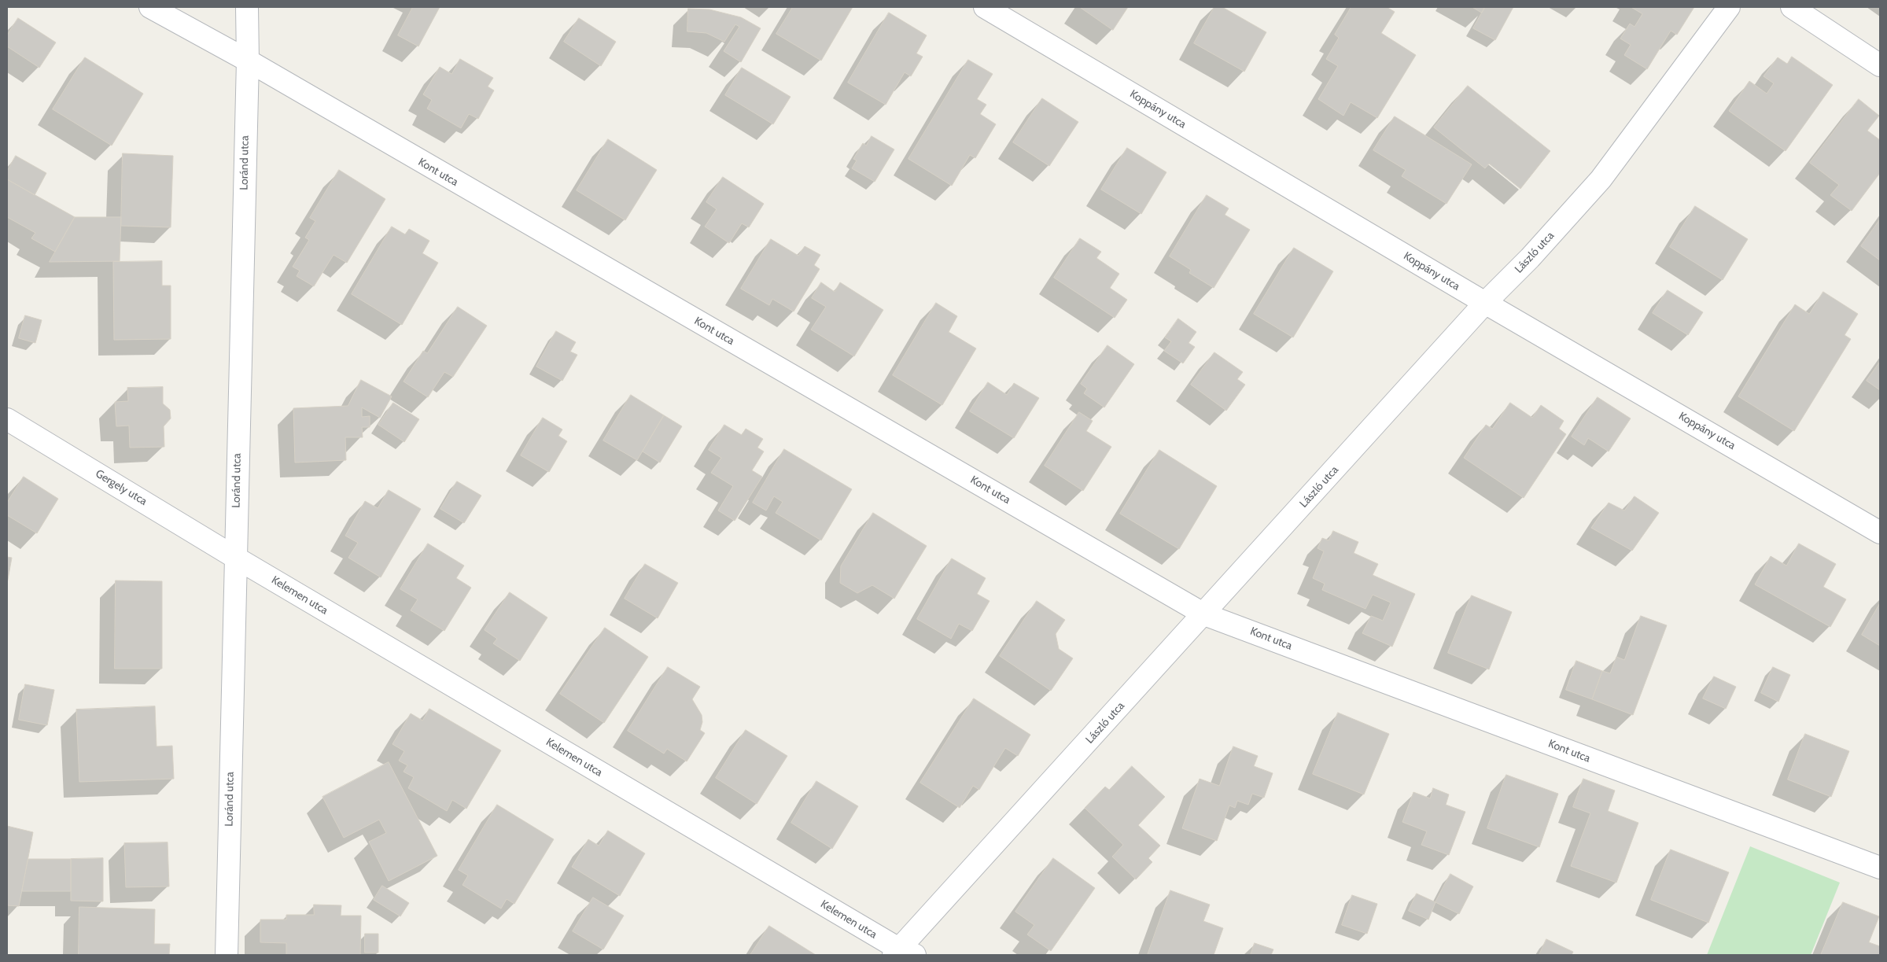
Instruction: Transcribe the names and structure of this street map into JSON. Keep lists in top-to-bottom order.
{
  "streets": {
    "street": [
      "Koppány utca",
      "Loránd utca",
      "Kont utca",
      "László utca",
      "Gergely utca",
      "Kelemen utca"
    ]
  },
  "crossings": [
    ["Koppány utca", "László utca"],
    ["Loránd utca", "Kont utca"],
    ["Loránd utca", "Gergely utca"],
    ["Loránd utca", "Kelemen utca"],
    ["Kont utca", "László utca"],
    ["László utca", "Kelemen utca"],
    ["Gergely utca", "Kelemen utca"]
  ]
}
